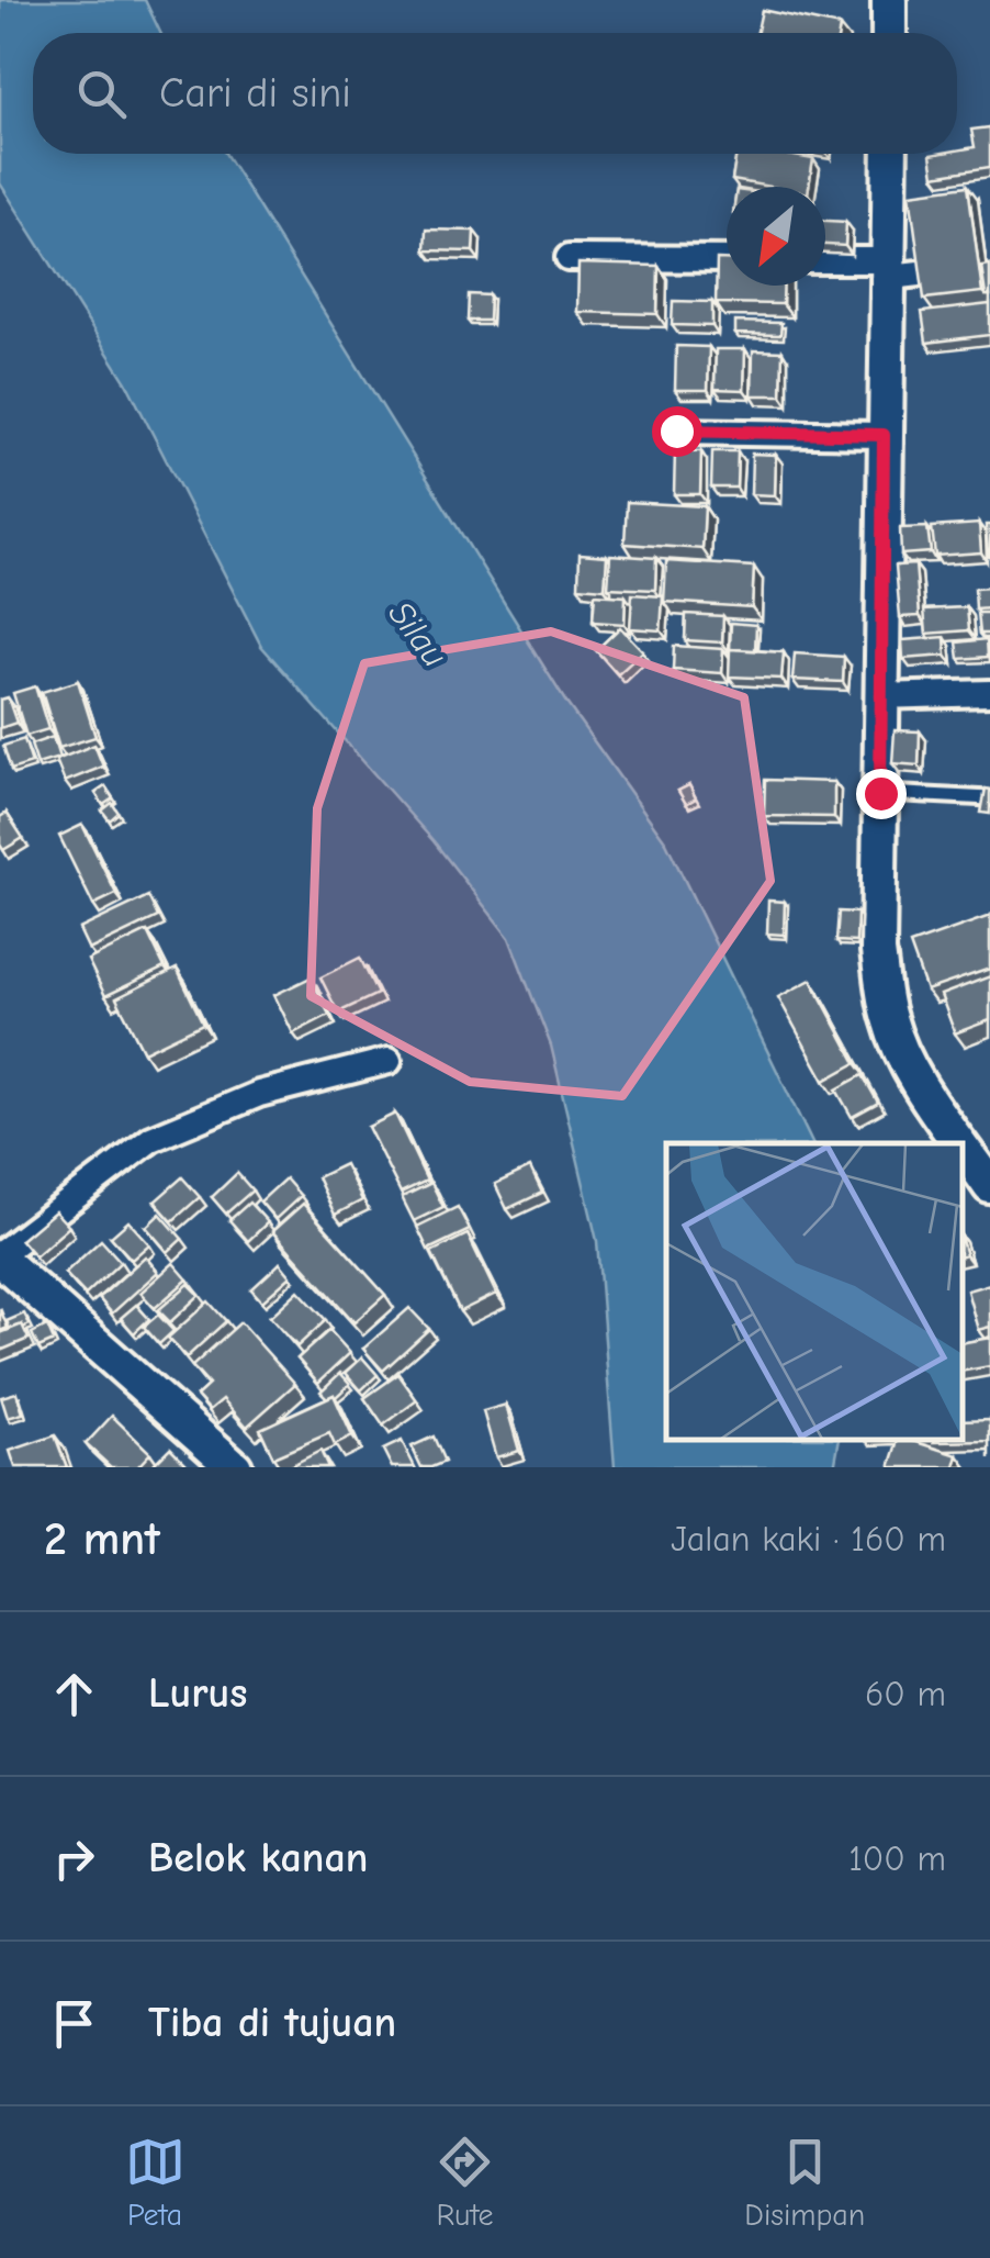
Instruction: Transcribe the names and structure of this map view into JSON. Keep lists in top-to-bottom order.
{
  "water": ["Silau"],
  "north": "bottom left",
  "page": {
    "search": "Cari di sini",
    "heading": ["2 mnt", "Jalan kaki · 160 m"],
    "list": [
      ["Lurus", "60 m"],
      ["Belok kanan", "100 m"],
      "Tiba di tujuan"
    ],
    "nav": ["Peta", "Rute", "Disimpan"]
  }
}
